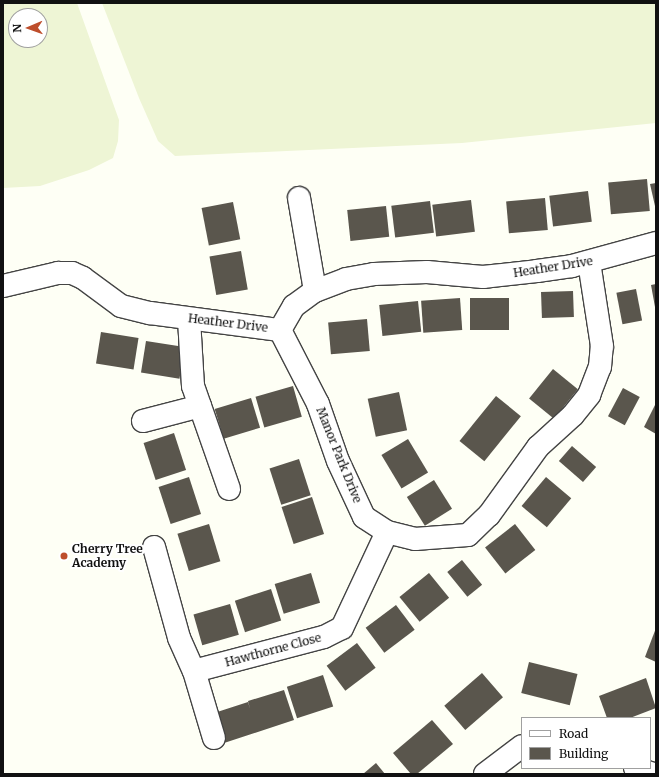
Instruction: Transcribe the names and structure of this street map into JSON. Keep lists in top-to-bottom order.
{
  "streets": {
    "street": ["Heather Drive", "Manor Park Drive", "Hawthorne Close"]
  },
  "crossings": [
    ["Heather Drive", "Manor Park Drive"],
    ["Manor Park Drive", "Hawthorne Close"]
  ],
  "places": ["Cherry Tree Academy"],
  "legend": ["Road", "Building"],
  "north": "left"
}
